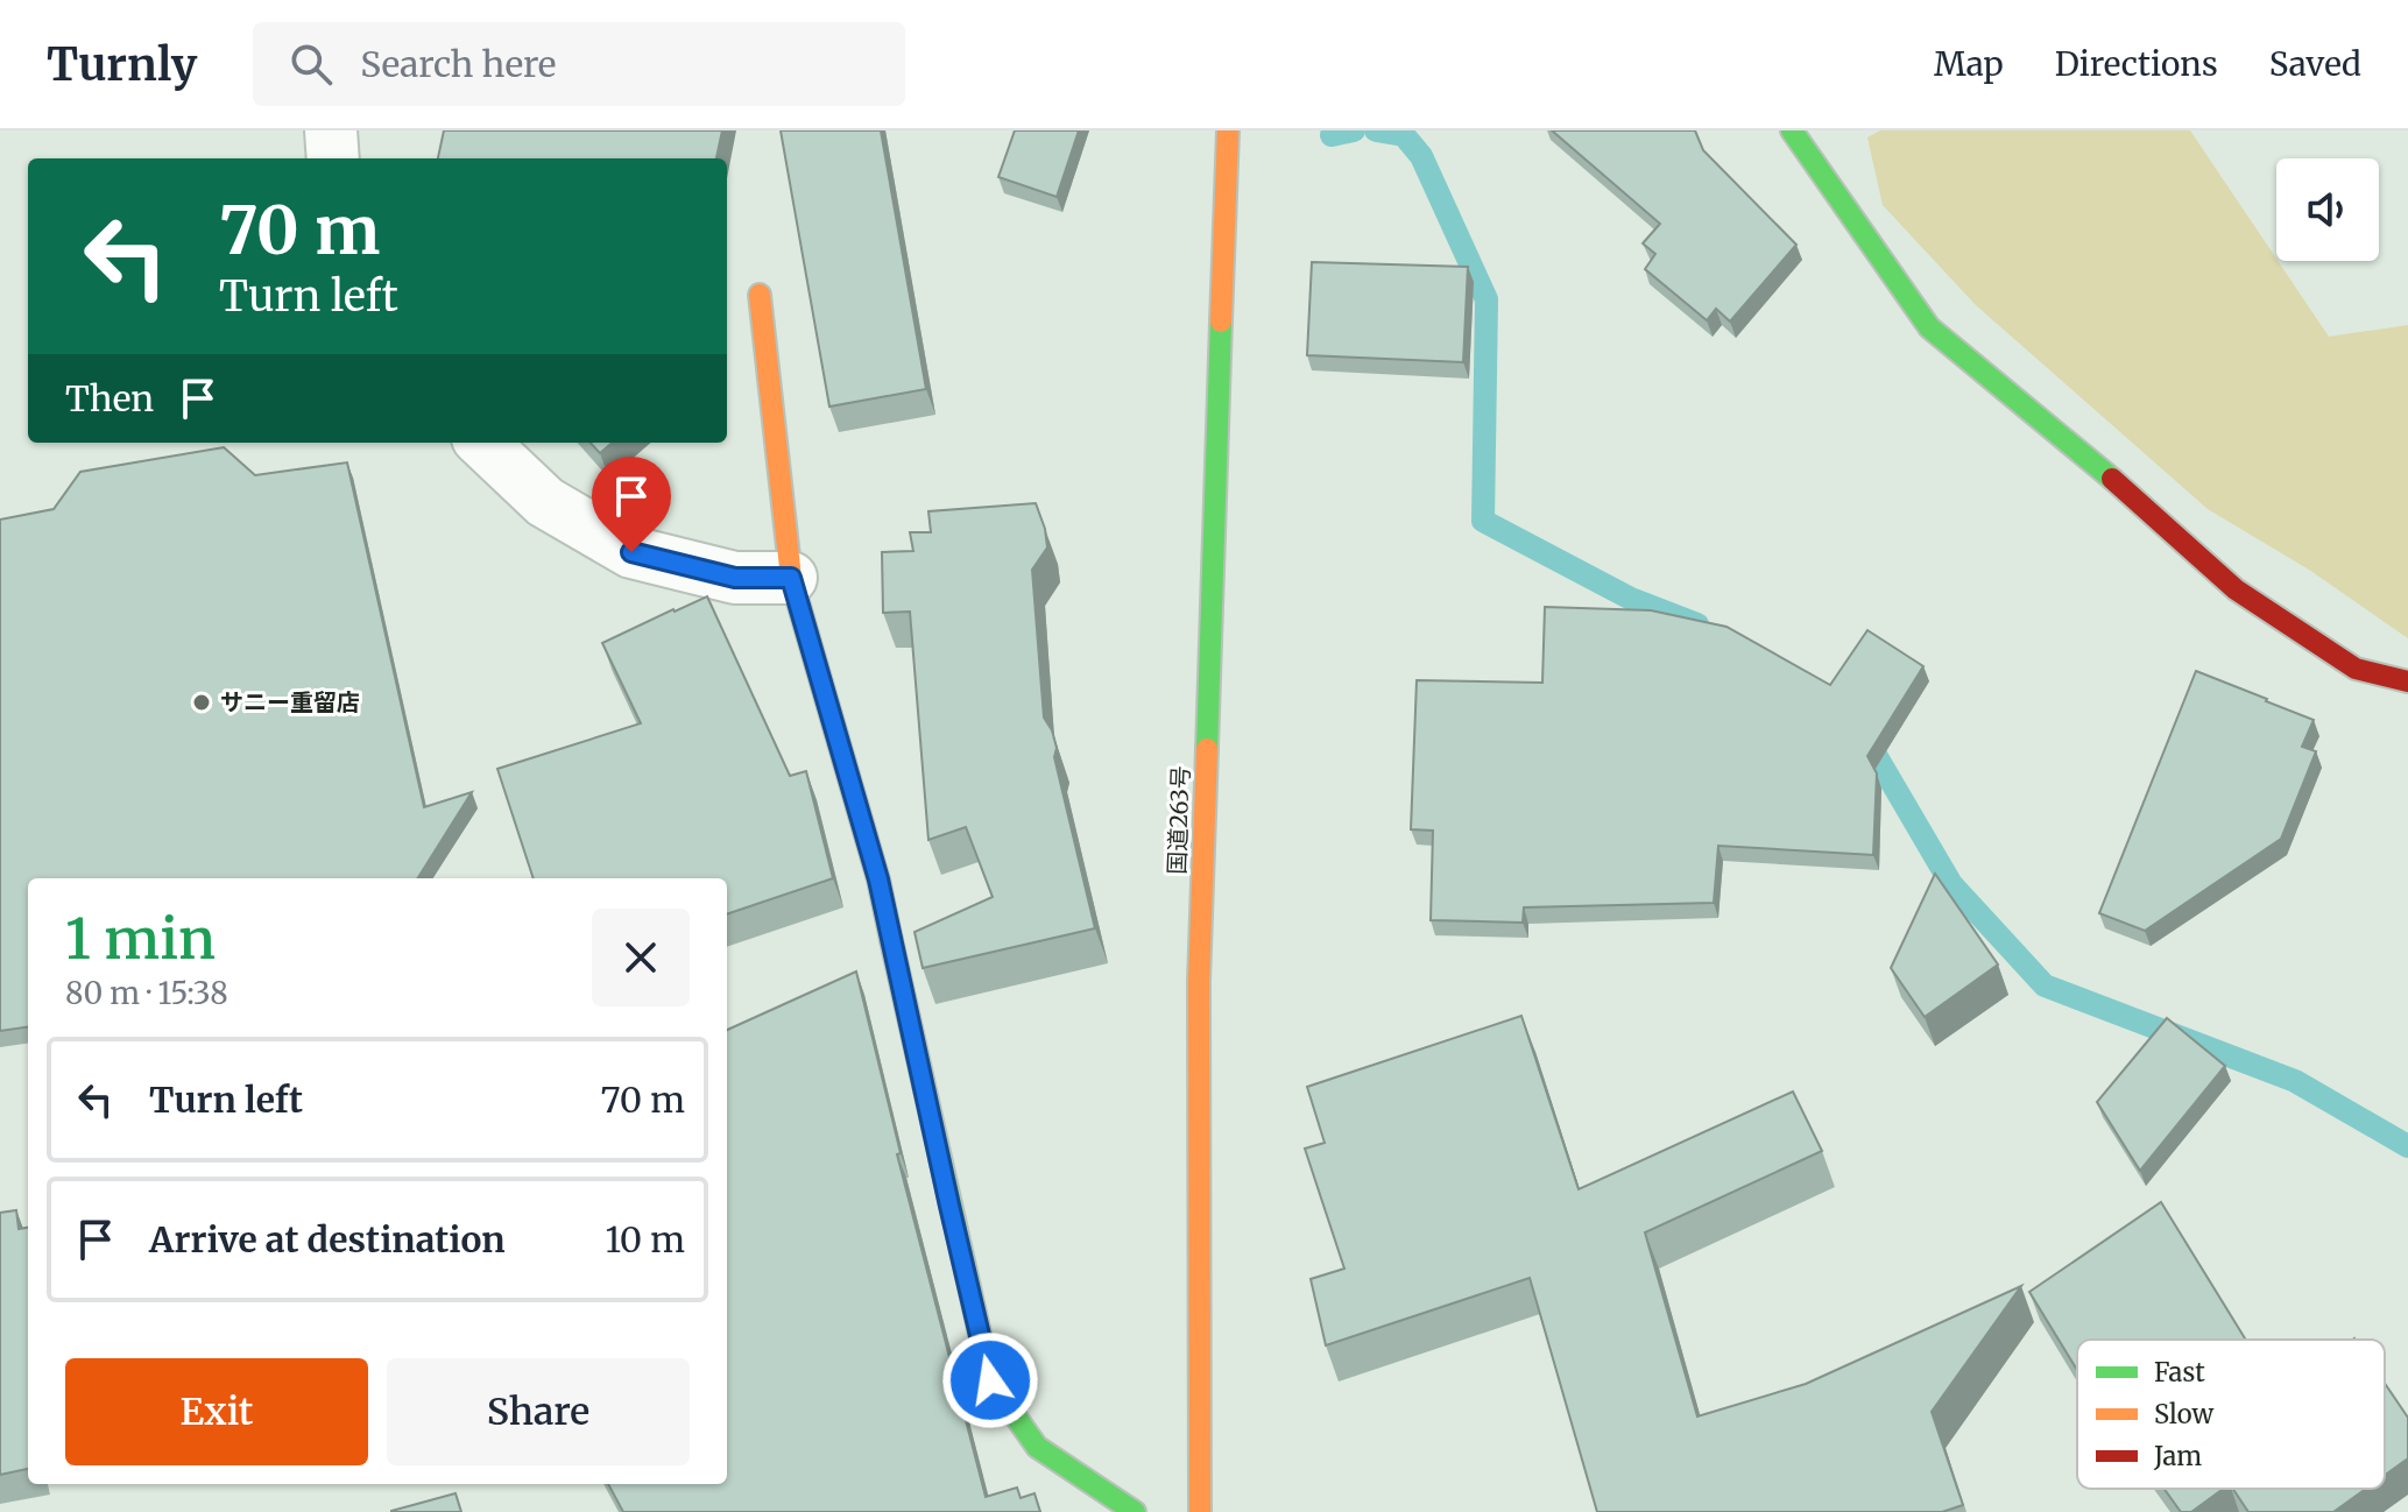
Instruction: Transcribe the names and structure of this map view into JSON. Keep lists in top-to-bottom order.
{
  "streets": {
    "main road": ["国道263号"]
  },
  "places": ["サニー重留店"],
  "legend": ["Fast", "Slow", "Jam"],
  "page": {
    "header": "Turnly",
    "search": "Search here",
    "nav": ["Map", "Directions", "Saved"],
    "turn": ["70 m", "Turn left"],
    "then": "Then",
    "heading": ["1 min", "80 m · 15:38"],
    "list": [
      {
        "name": "Turn left",
        "value": "70 m"
      },
      {
        "name": "Arrive at destination",
        "value": "10 m"
      }
    ],
    "buttons": ["Exit", "Share"]
  }
}
